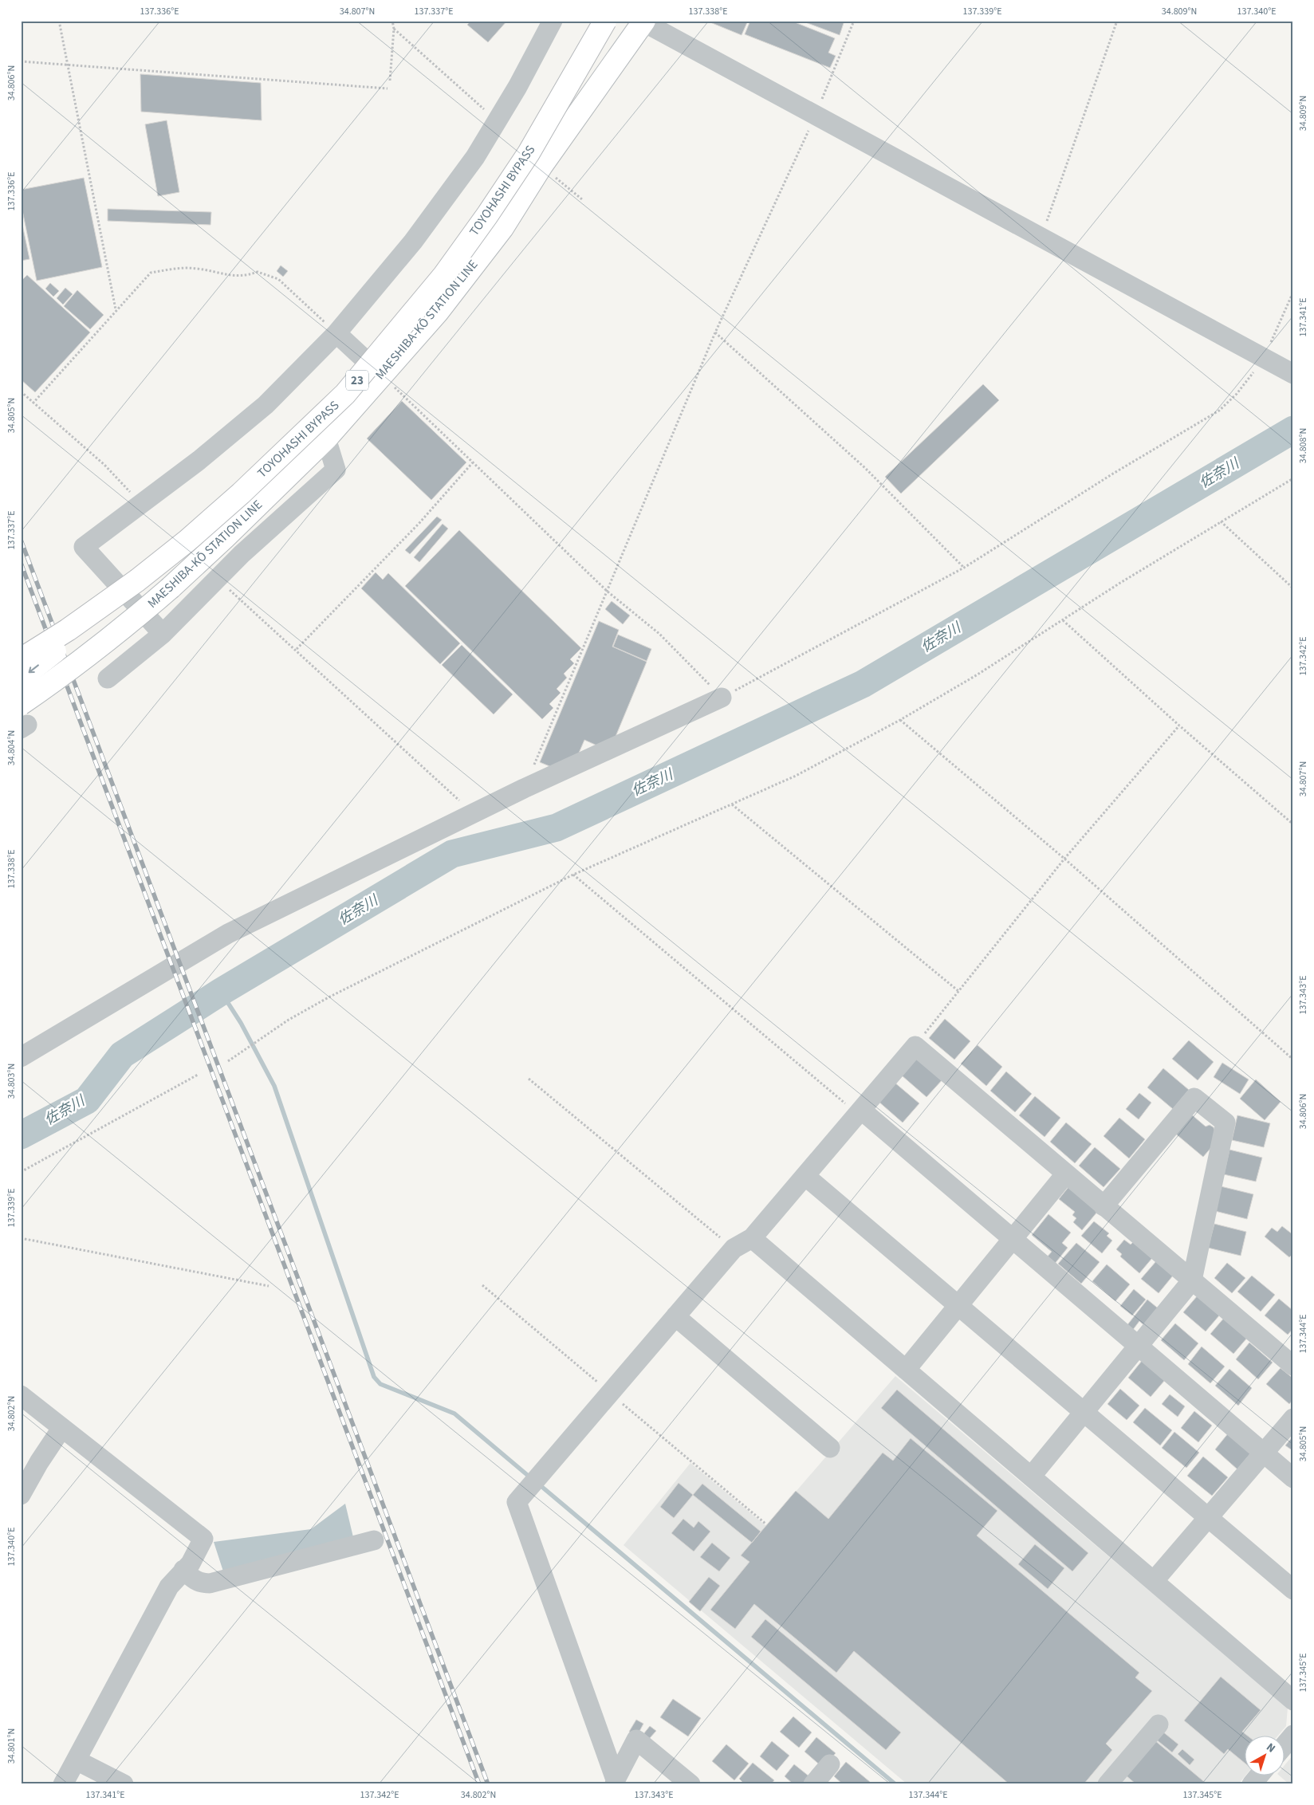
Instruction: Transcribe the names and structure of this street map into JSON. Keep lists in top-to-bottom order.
{
  "streets": {
    "main road": ["TOYOHASHI BYPASS", "MAESHIBA-KŌ STATION LINE", "23"]
  },
  "water": ["佐奈川"],
  "north": "top right",
  "coordinates": [
    "137.336°E",
    "34.807°N",
    "137.337°E",
    "137.338°E",
    "137.339°E",
    "34.809°N",
    "137.340°E",
    "34.806°N",
    "137.341°E",
    "34.805°N",
    "34.808°N",
    "137.342°E",
    "34.804°N",
    "137.343°E",
    "34.803°N",
    "137.344°E",
    "34.802°N",
    "137.345°E",
    "34.801°N"
  ]
}
